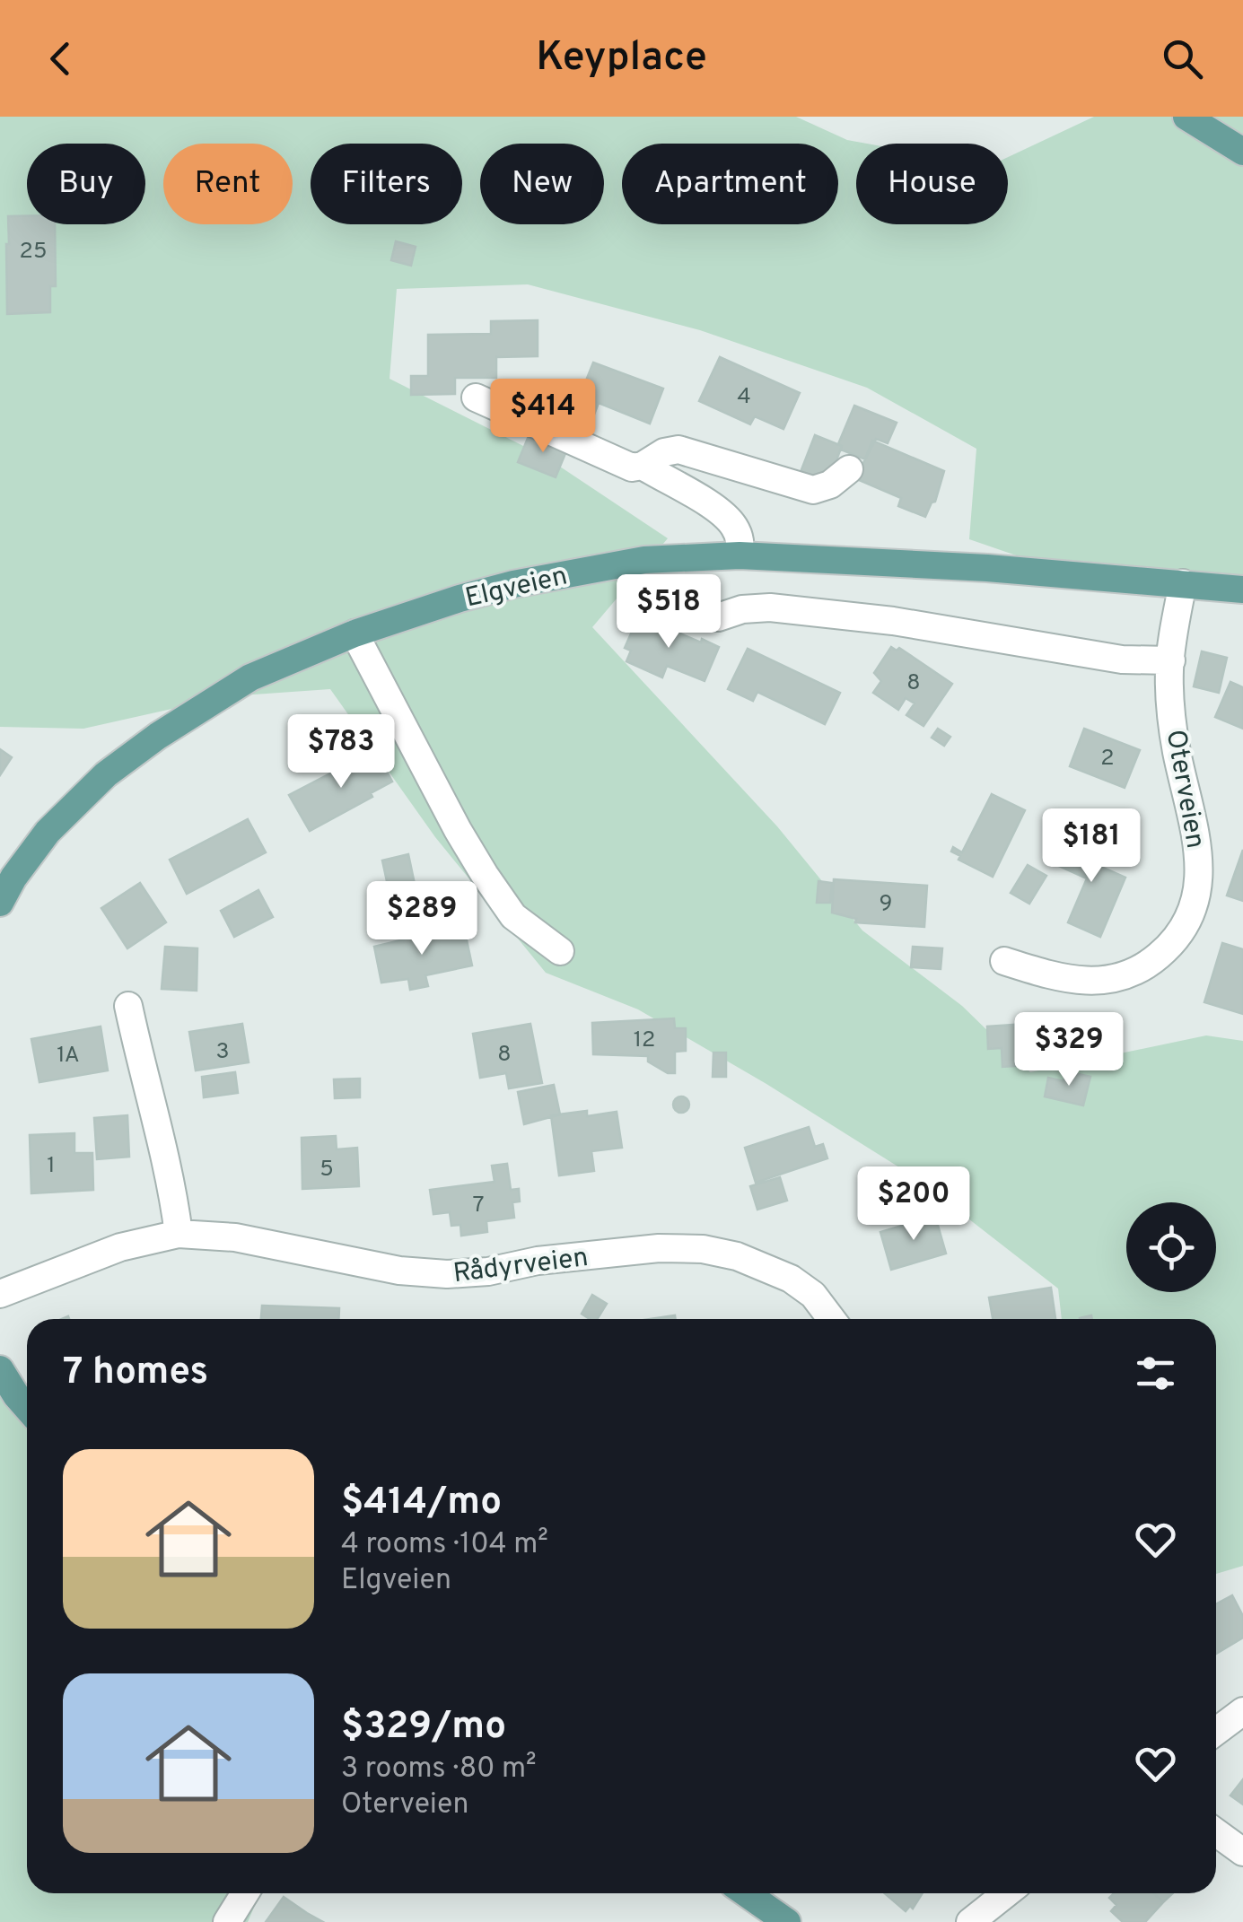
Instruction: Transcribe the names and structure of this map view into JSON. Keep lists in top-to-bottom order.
{
  "streets": {
    "main road": ["Elgveien"],
    "street": ["Oterveien", "Rådyrveien"]
  },
  "crossings": [
    ["Elgveien", "Oterveien"]
  ],
  "house_numbers": [
    "25",
    "4",
    "8",
    "2",
    "9",
    "12",
    "3",
    "8",
    "1A",
    "1",
    "5",
    "7"
  ],
  "page": {
    "header": "Keyplace",
    "chip": [
      "Buy",
      "Rent",
      "Filters",
      "New",
      "Apartment",
      "House"
    ],
    "price": [
      "$414",
      "$518",
      "$783",
      "$181",
      "$289",
      "$329",
      "$200"
    ],
    "heading": "7 homes",
    "list": [
      {
        "name": "$414/mo",
        "note": "4 rooms · 104 m² · Elgveien"
      },
      {
        "name": "$329/mo",
        "note": "3 rooms · 80 m² · Oterveien"
      }
    ]
  }
}
